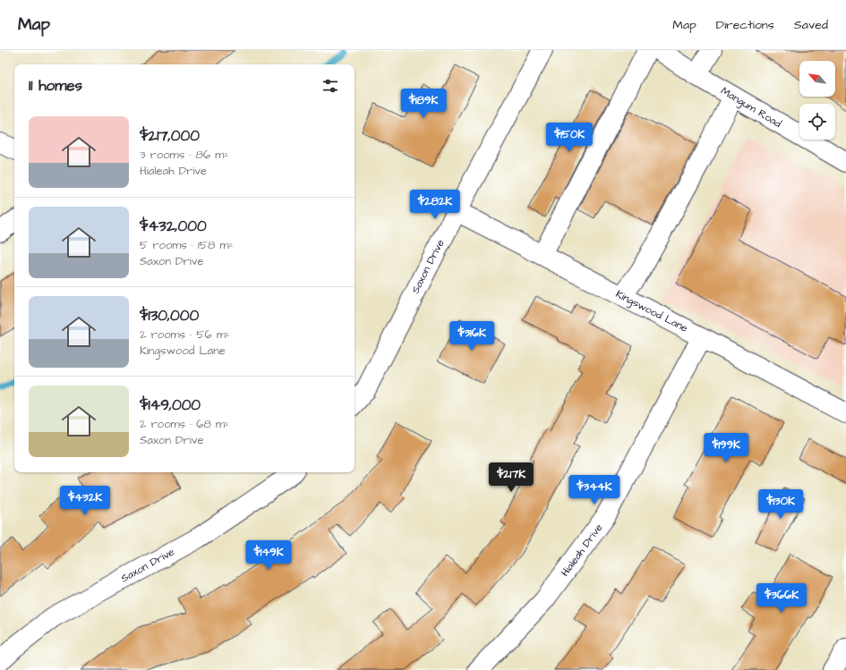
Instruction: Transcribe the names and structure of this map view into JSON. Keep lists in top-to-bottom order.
{
  "streets": {
    "street": [
      "Mangum Road",
      "Saxon Drive",
      "Kingswood Lane",
      "Hialeah Drive"
    ]
  },
  "crossings": [
    ["Saxon Drive", "Kingswood Lane"],
    ["Kingswood Lane", "Hialeah Drive"]
  ],
  "north": "top left",
  "page": {
    "header": "Map",
    "nav": ["Map", "Directions", "Saved"],
    "heading": "11 homes",
    "price": [
      "$189K",
      "$150K",
      "$282K",
      "$316K",
      "$199K",
      "$217K",
      "$344K",
      "$432K",
      "$130K",
      "$149K",
      "$366K"
    ],
    "list": [
      {
        "name": "$217,000",
        "note": "3 rooms · 86 m² · Hialeah Drive"
      },
      {
        "name": "$432,000",
        "note": "5 rooms · 158 m² · Saxon Drive"
      },
      {
        "name": "$130,000",
        "note": "2 rooms · 56 m² · Kingswood Lane"
      },
      {
        "name": "$149,000",
        "note": "2 rooms · 68 m² · Saxon Drive"
      }
    ]
  }
}
